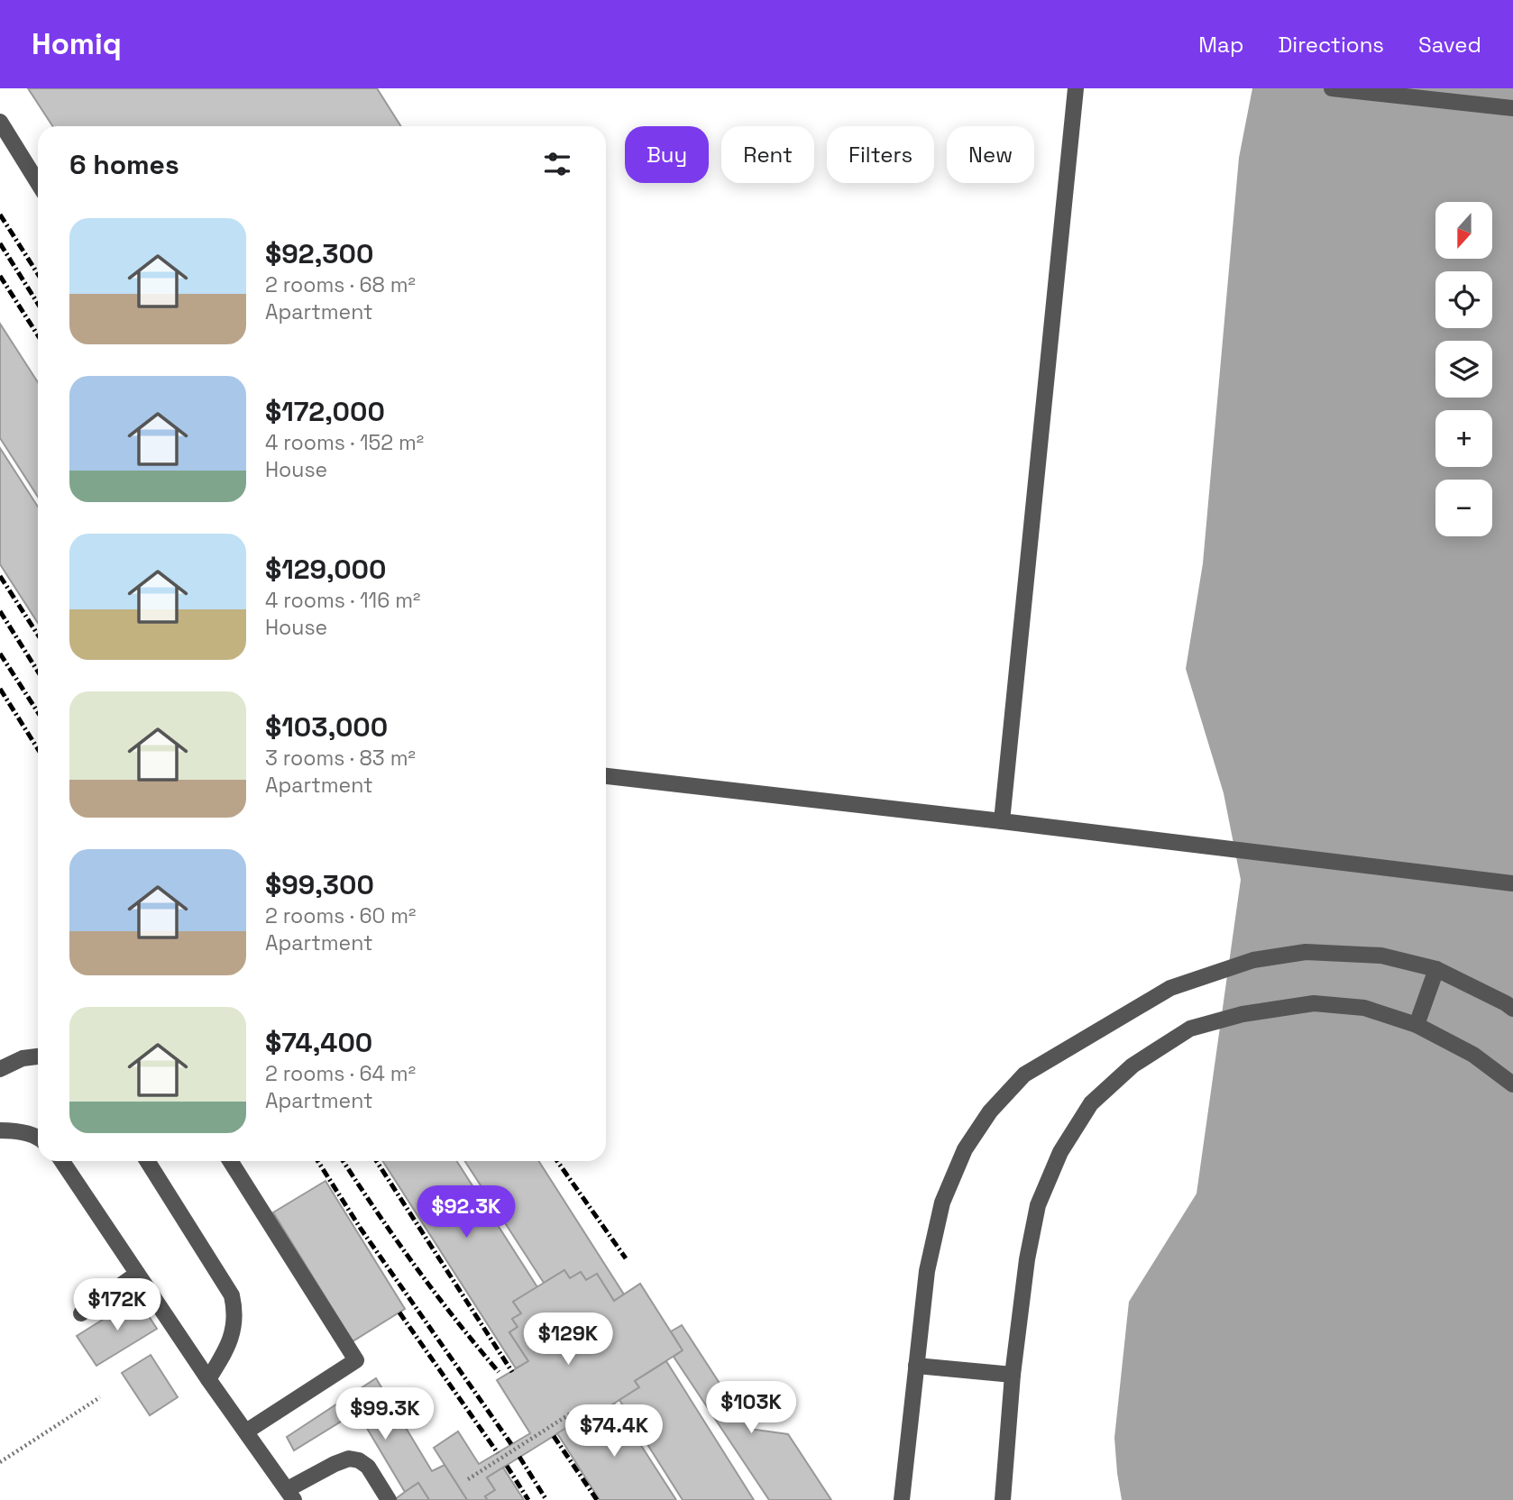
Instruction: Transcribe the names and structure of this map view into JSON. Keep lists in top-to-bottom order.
{
  "north": "bottom",
  "page": {
    "header": "Homiq",
    "nav": ["Map", "Directions", "Saved"],
    "chip": [
      "Buy",
      "Rent",
      "Filters",
      "New"
    ],
    "heading": "6 homes",
    "map_buttons": ["+", "−"],
    "list": [
      {
        "name": "$92,300",
        "note": "2 rooms · 68 m² · Apartment"
      },
      {
        "name": "$172,000",
        "note": "4 rooms · 152 m² · House"
      },
      {
        "name": "$129,000",
        "note": "4 rooms · 116 m² · House"
      },
      {
        "name": "$103,000",
        "note": "3 rooms · 83 m² · Apartment"
      },
      {
        "name": "$99,300",
        "note": "2 rooms · 60 m² · Apartment"
      },
      {
        "name": "$74,400",
        "note": "2 rooms · 64 m² · Apartment"
      }
    ],
    "price": [
      "$92.3K",
      "$172K",
      "$129K",
      "$103K",
      "$99.3K",
      "$74.4K"
    ]
  }
}
